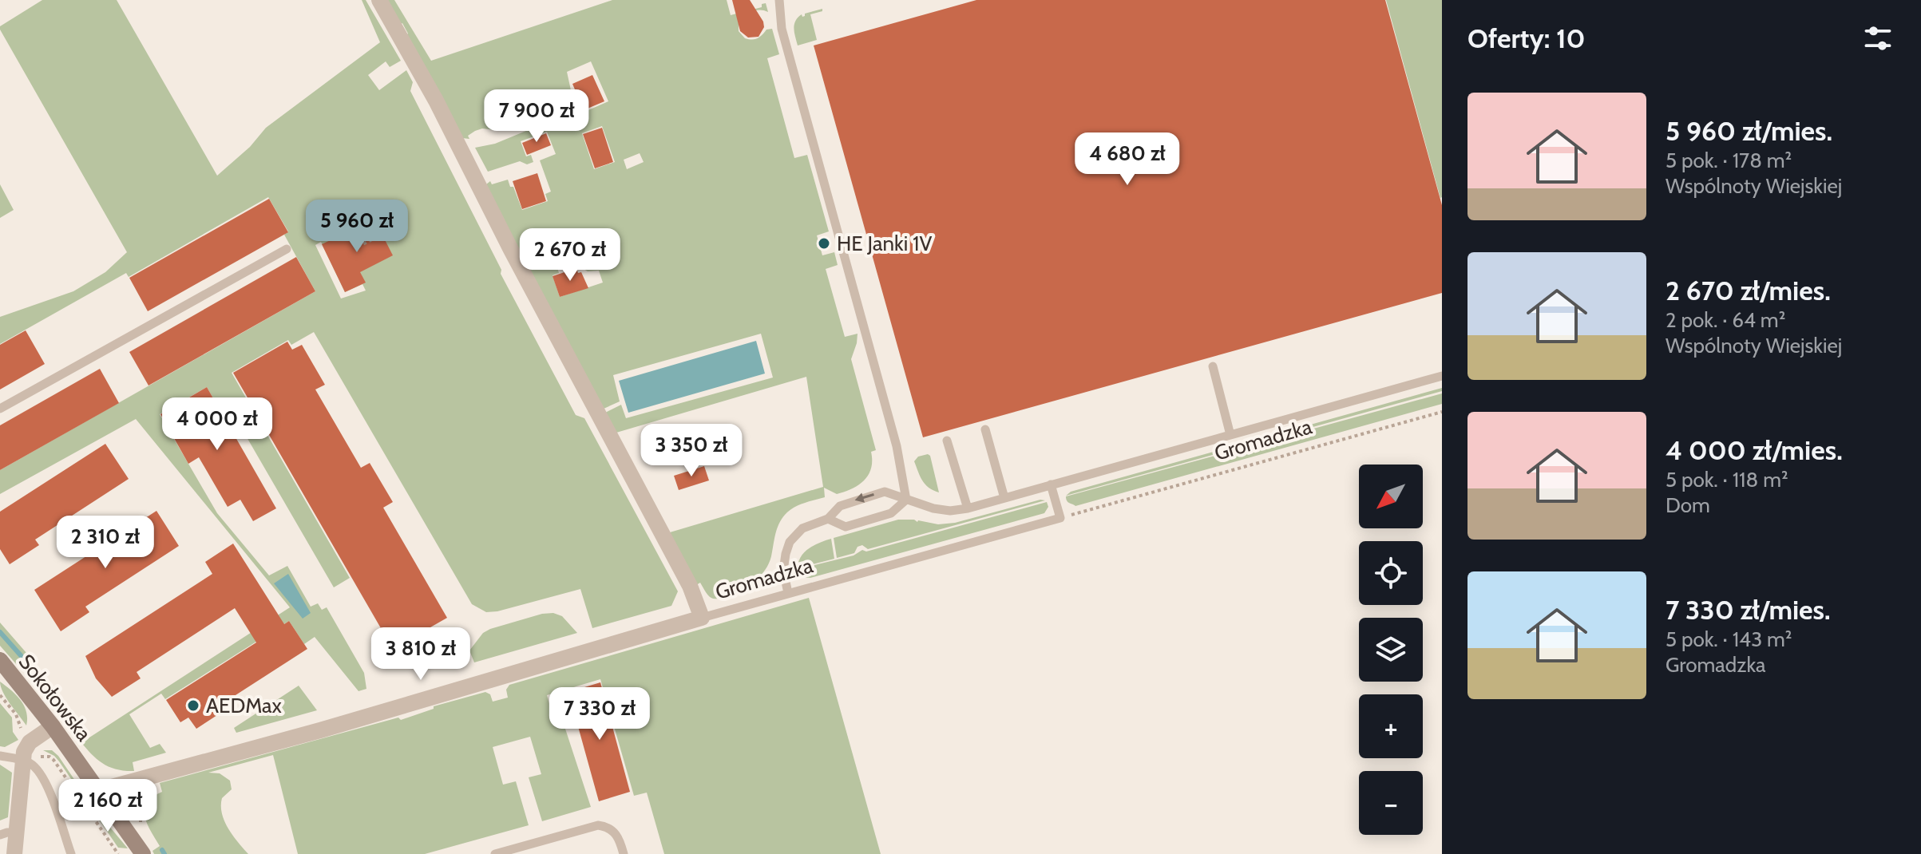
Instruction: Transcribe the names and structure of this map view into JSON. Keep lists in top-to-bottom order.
{
  "streets": {
    "street": ["Gromadzka", "Sokołowska"]
  },
  "crossings": [
    ["Gromadzka", "Sokołowska"]
  ],
  "places": ["HE Janki 1V", "AEDMax"],
  "north": "bottom left",
  "page": {
    "heading": "Oferty: 10",
    "list": [
      {
        "name": "5 960 zł/mies.",
        "note": "5 pok. · 178 m² · Wspólnoty Wiejskiej"
      },
      {
        "name": "2 670 zł/mies.",
        "note": "2 pok. · 64 m² · Wspólnoty Wiejskiej"
      },
      {
        "name": "4 000 zł/mies.",
        "note": "5 pok. · 118 m² · Dom"
      },
      {
        "name": "7 330 zł/mies.",
        "note": "5 pok. · 143 m² · Gromadzka"
      }
    ],
    "price": [
      "7 900 zł",
      "4 680 zł",
      "5 960 zł",
      "2 670 zł",
      "4 000 zł",
      "3 350 zł",
      "2 310 zł",
      "3 810 zł",
      "7 330 zł",
      "2 160 zł"
    ],
    "map_buttons": ["+", "−"]
  }
}
